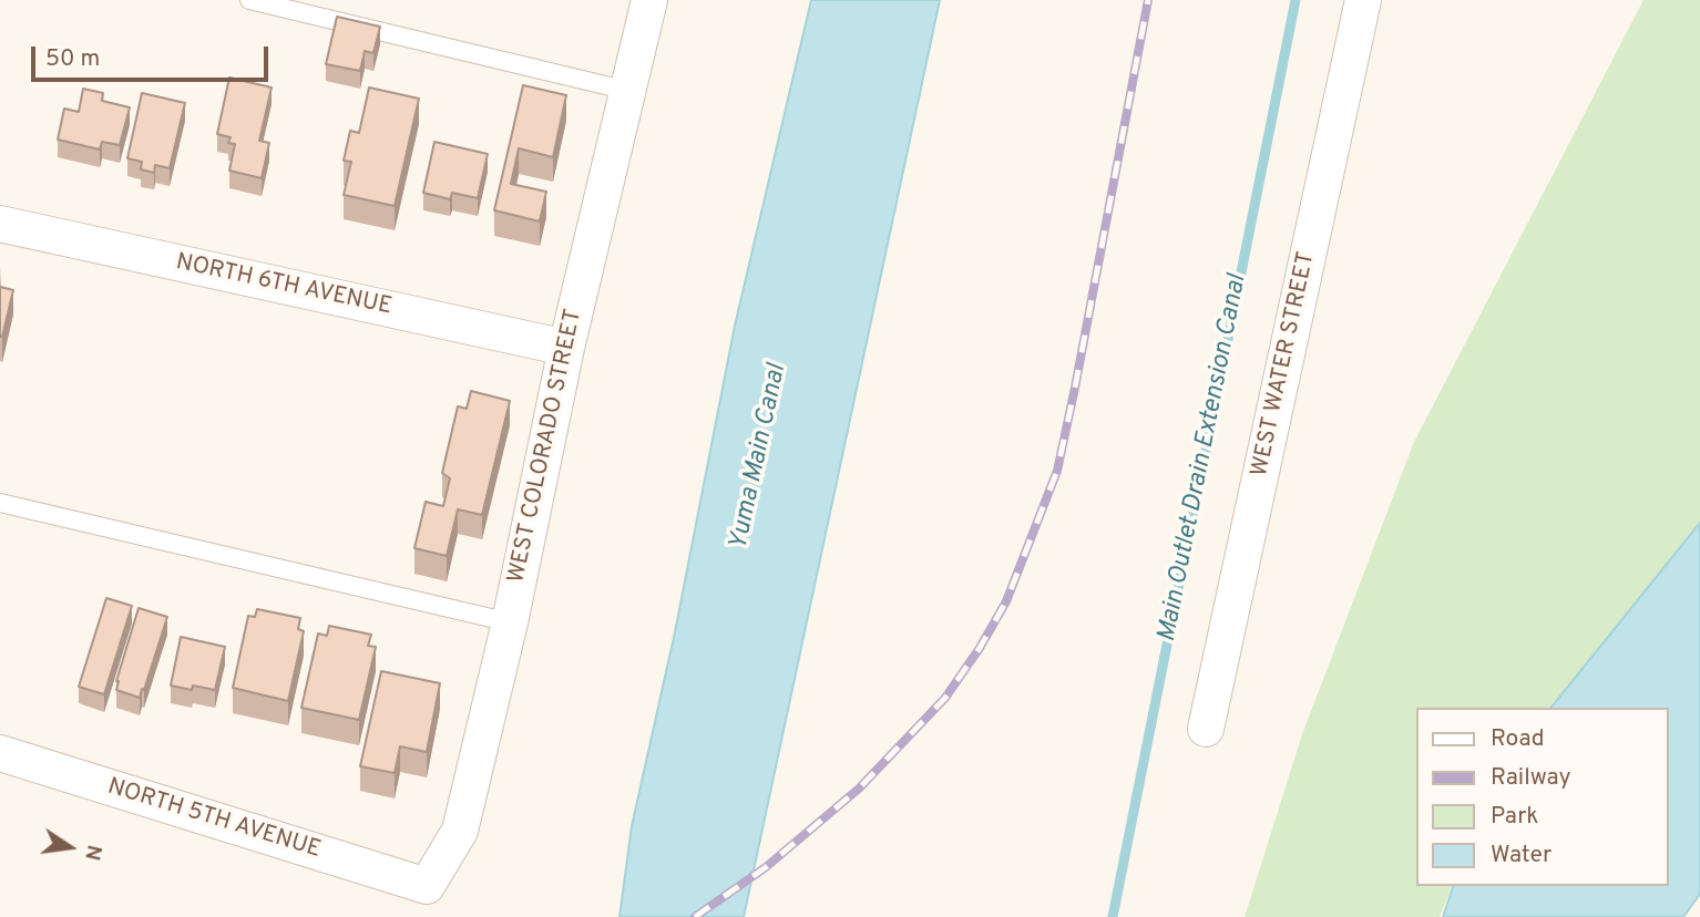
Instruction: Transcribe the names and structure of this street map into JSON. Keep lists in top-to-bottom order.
{
  "streets": {
    "street": [
      "NORTH 6TH AVENUE",
      "WEST WATER STREET",
      "WEST COLORADO STREET",
      "NORTH 5TH AVENUE"
    ]
  },
  "crossings": [
    ["NORTH 6TH AVENUE", "WEST COLORADO STREET"],
    ["WEST COLORADO STREET", "NORTH 5TH AVENUE"]
  ],
  "water": ["Yuma Main Canal", "Main Outlet Drain Extension Canal"],
  "legend": [
    "Road",
    "Railway",
    "Park",
    "Water"
  ],
  "scale_bar": "50 m",
  "north": "right"
}
